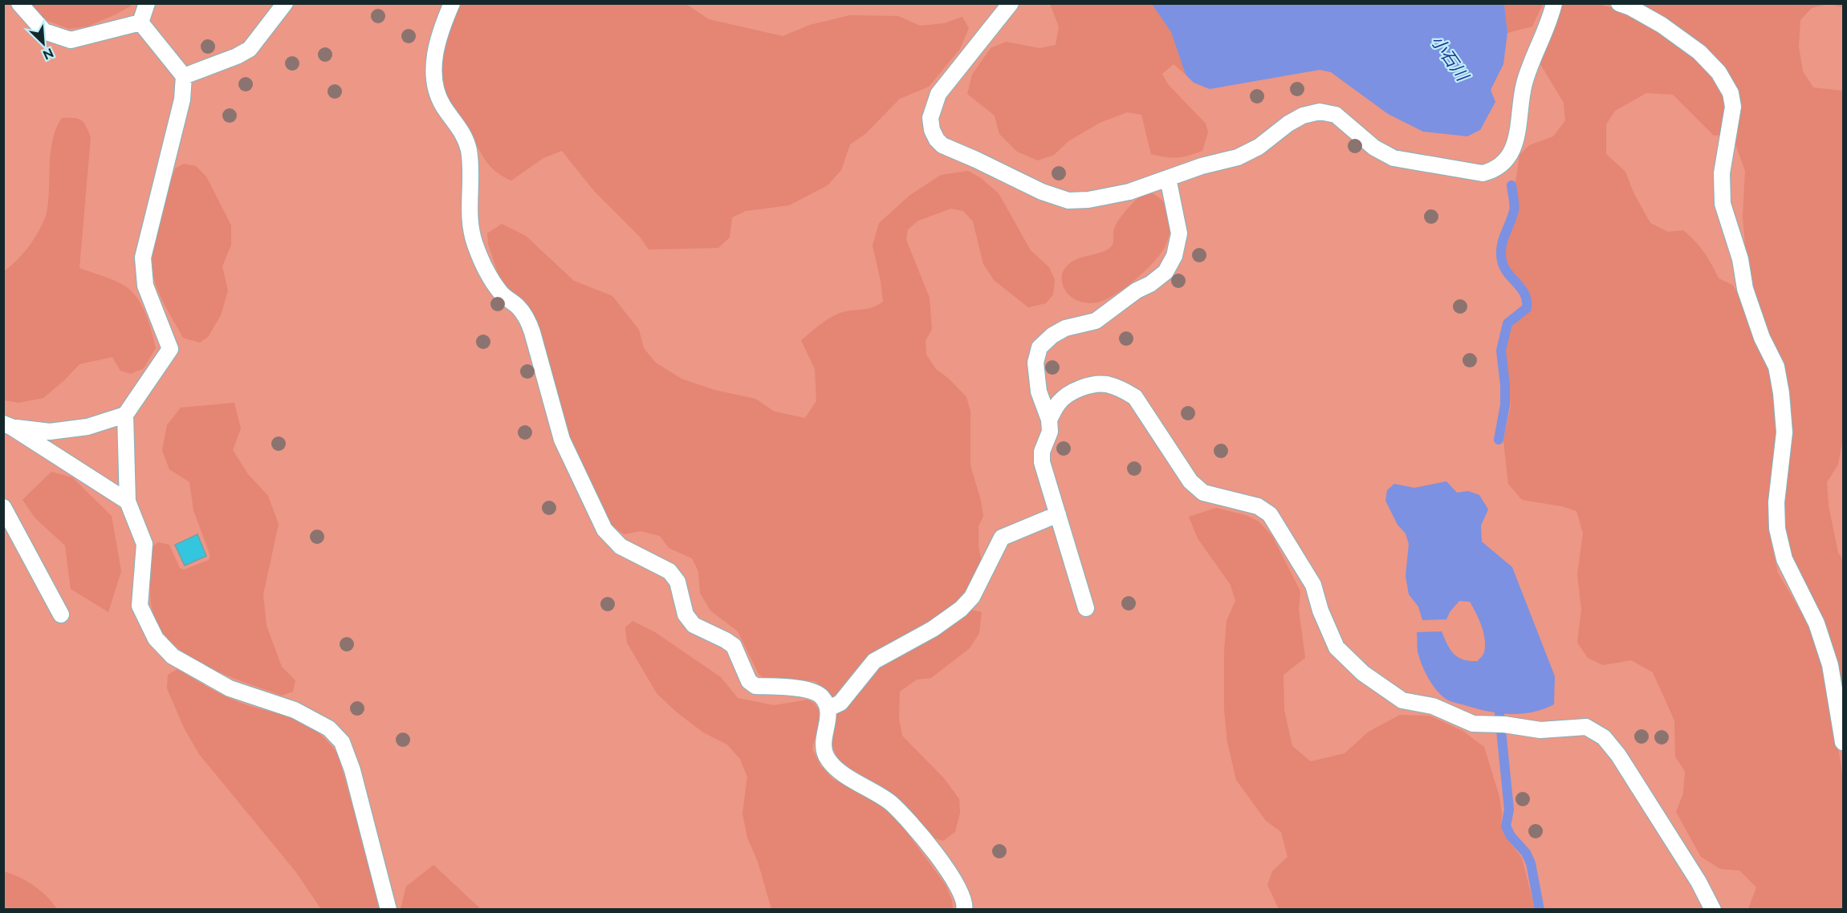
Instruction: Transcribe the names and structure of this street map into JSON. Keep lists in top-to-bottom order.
{
  "water": ["小石川"],
  "north": "bottom right"
}
